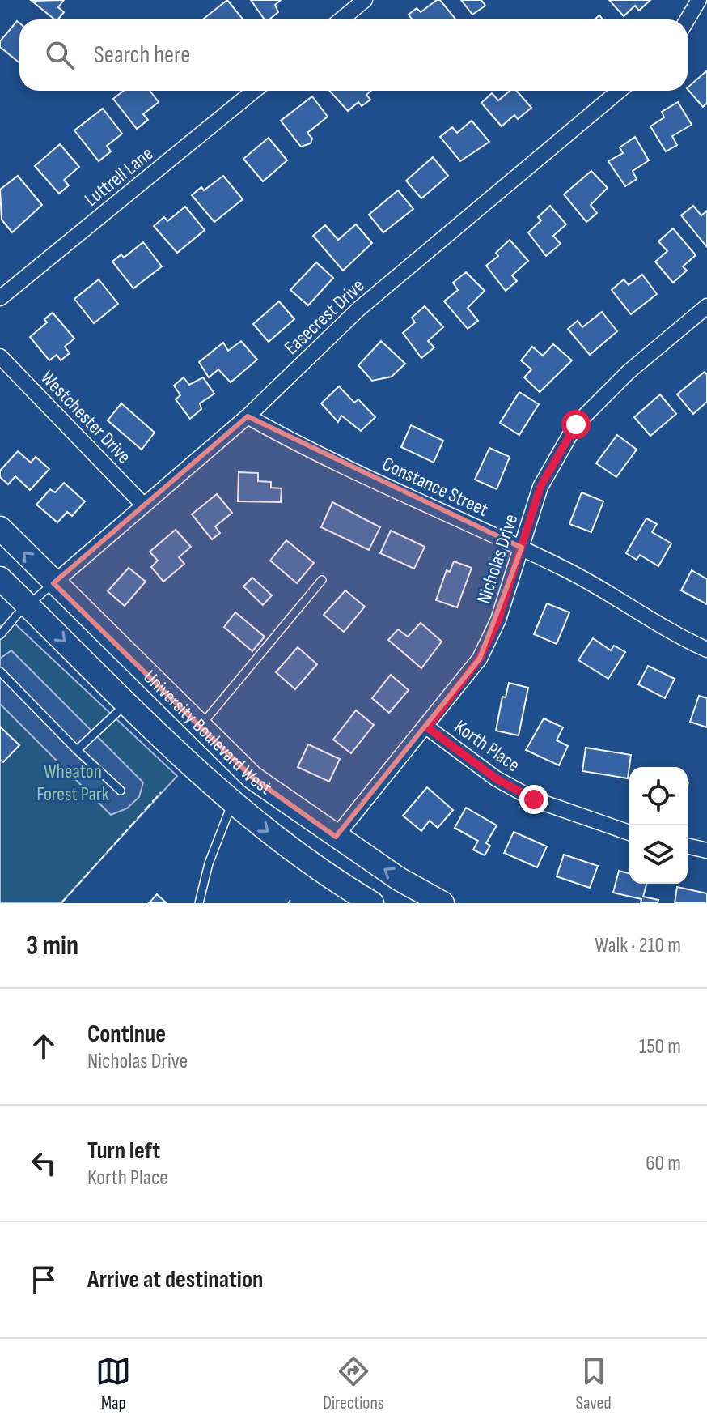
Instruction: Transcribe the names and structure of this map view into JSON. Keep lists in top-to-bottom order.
{
  "streets": {
    "main road": ["University Boulevard West"],
    "street": [
      "Luttrell Lane",
      "Easecrest Drive",
      "Westchester Drive",
      "Constance Street",
      "Nicholas Drive",
      "Korth Place"
    ]
  },
  "crossings": [
    ["Easecrest Drive", "Westchester Drive"],
    ["Easecrest Drive", "Constance Street"],
    ["Easecrest Drive", "University Boulevard West"],
    ["Constance Street", "Nicholas Drive"],
    ["Nicholas Drive", "University Boulevard West"],
    ["Nicholas Drive", "Korth Place"]
  ],
  "parks": ["Wheaton Forest Park"],
  "page": {
    "search": "Search here",
    "heading": ["3 min", "Walk · 210 m"],
    "list": [
      ["Continue", "Nicholas Drive", "150 m"],
      ["Turn left", "Korth Place", "60 m"],
      "Arrive at destination"
    ],
    "nav": ["Map", "Directions", "Saved"]
  }
}
